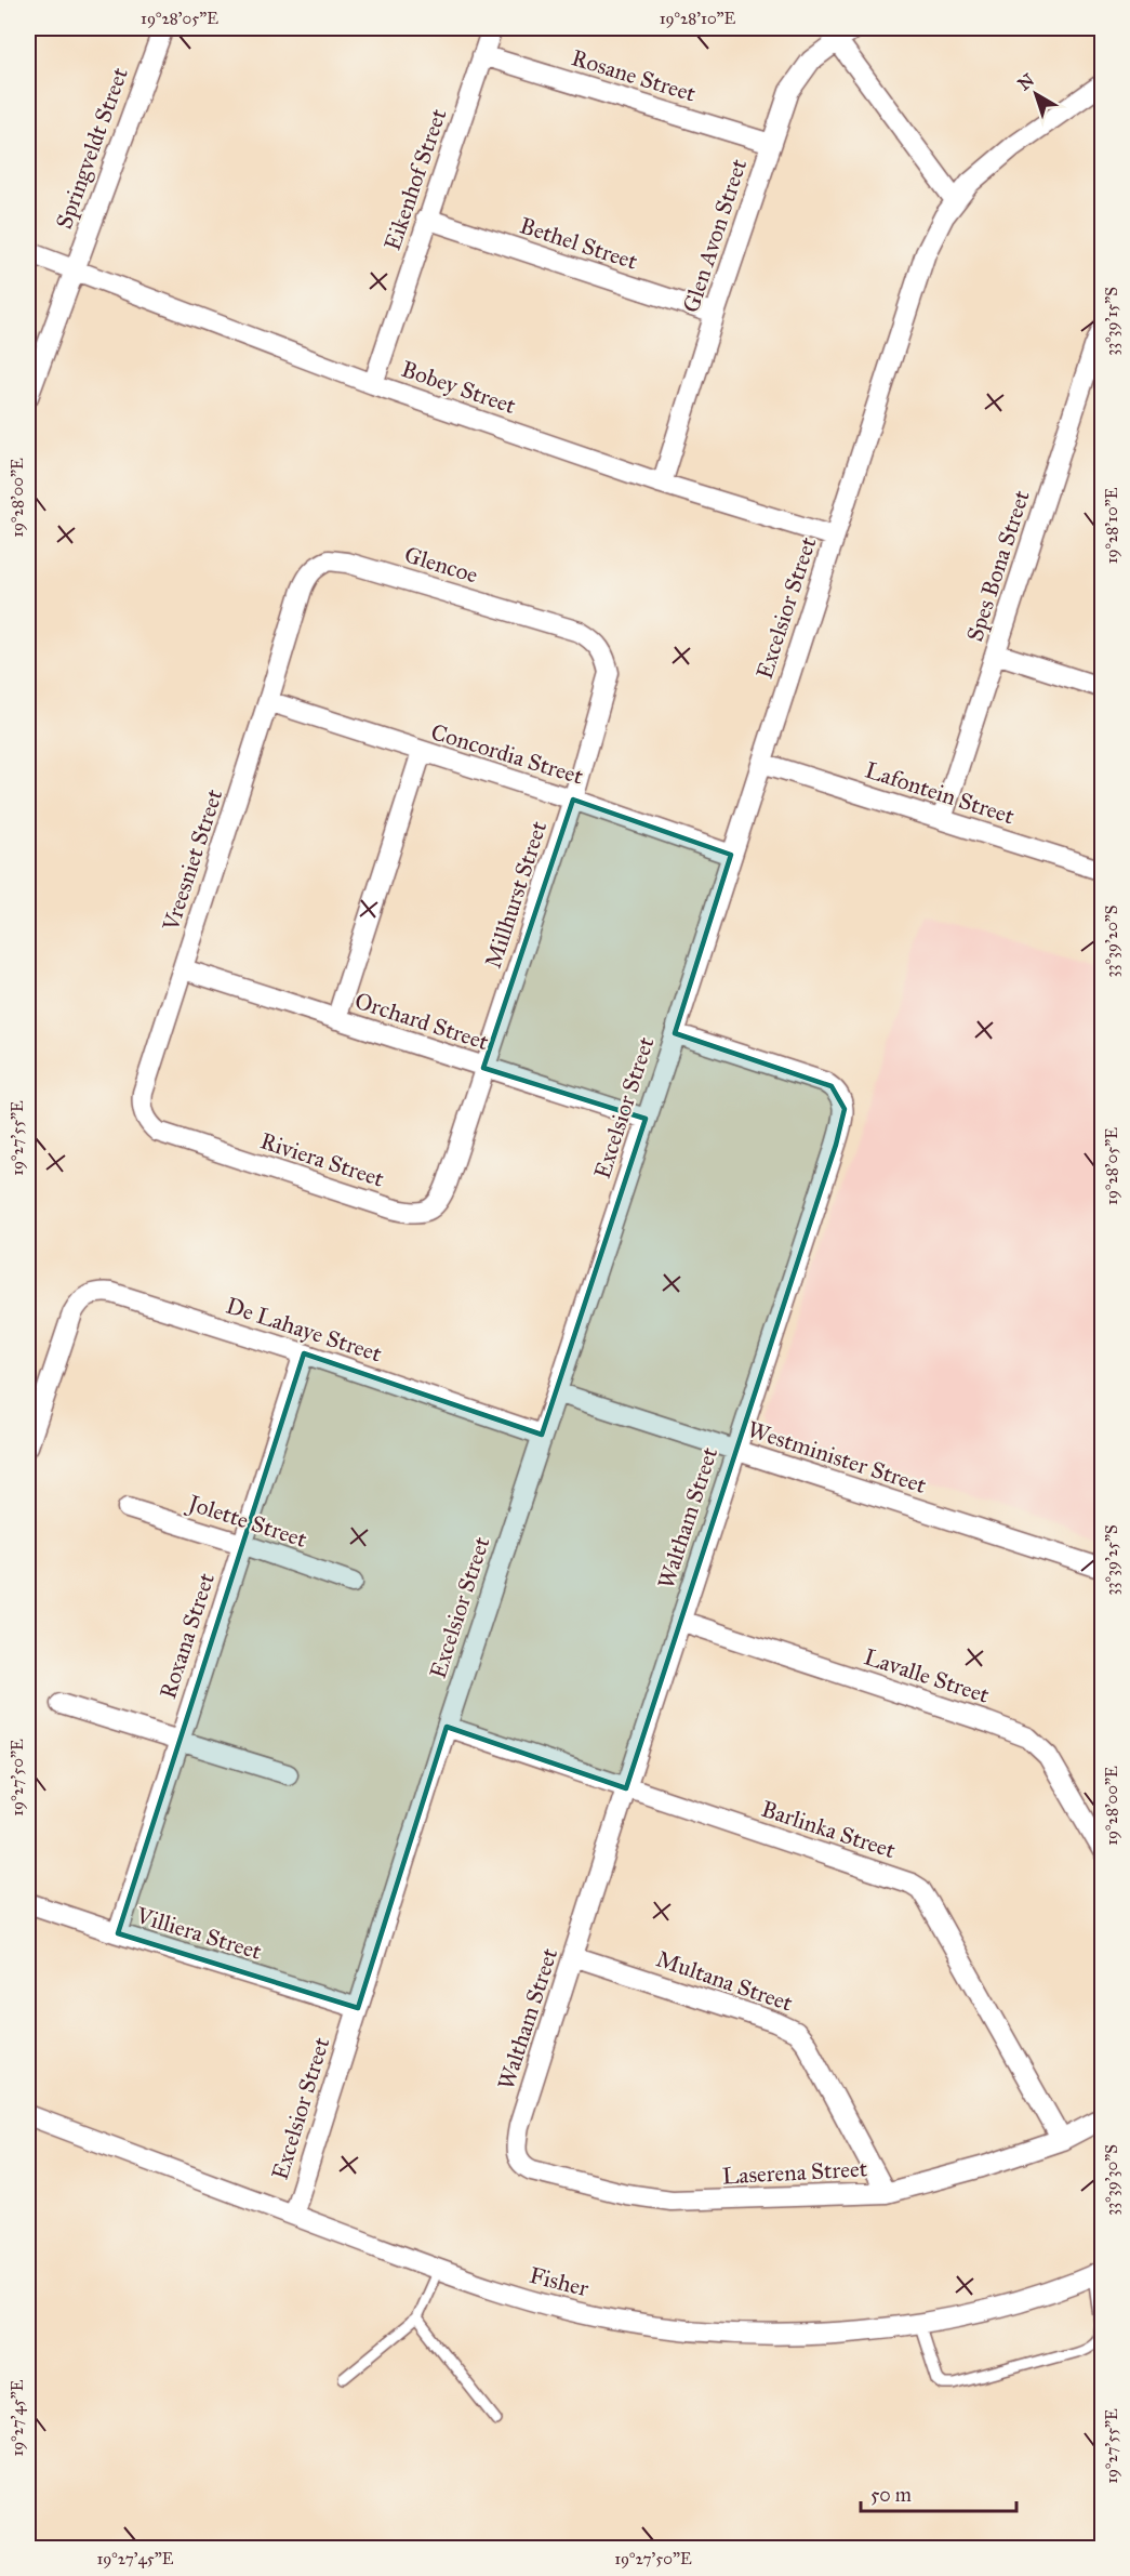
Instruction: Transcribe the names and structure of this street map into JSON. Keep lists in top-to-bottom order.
{
  "streets": {
    "street": [
      "Rosane Street",
      "Springveldt Street",
      "Eikenhof Street",
      "Glen Avon Street",
      "Bethel Street",
      "Bobey Street",
      "Glencoe",
      "Spes Bona Street",
      "Excelsior Street",
      "Concordia Street",
      "Lafontein Street",
      "Vreesniet Street",
      "Millhurst Street",
      "Orchard Street",
      "Riviera Street",
      "De Lahaye Street",
      "Westminister Street",
      "Waltham Street",
      "Jolette Street",
      "Roxana Street",
      "Lavalle Street",
      "Barlinka Street",
      "Villiera Street",
      "Multana Street",
      "Laserena Street",
      "Fisher"
    ]
  },
  "crossings": [
    ["Rosane Street", "Eikenhof Street"],
    ["Rosane Street", "Glen Avon Street"],
    ["Springveldt Street", "Bobey Street"],
    ["Eikenhof Street", "Bethel Street"],
    ["Eikenhof Street", "Bobey Street"],
    ["Glen Avon Street", "Bethel Street"],
    ["Glen Avon Street", "Bobey Street"],
    ["Bobey Street", "Excelsior Street"],
    ["Glencoe", "Vreesniet Street"],
    ["Glencoe", "Millhurst Street"],
    ["Spes Bona Street", "Lafontein Street"],
    ["Excelsior Street", "Concordia Street"],
    ["Excelsior Street", "Lafontein Street"],
    ["Excelsior Street", "Orchard Street"],
    ["Excelsior Street", "De Lahaye Street"],
    ["Excelsior Street", "Westminister Street"],
    ["Excelsior Street", "Waltham Street"],
    ["Excelsior Street", "Barlinka Street"],
    ["Excelsior Street", "Villiera Street"],
    ["Excelsior Street", "Fisher"],
    ["Concordia Street", "Vreesniet Street"],
    ["Concordia Street", "Millhurst Street"],
    ["Vreesniet Street", "Orchard Street"],
    ["Vreesniet Street", "Riviera Street"],
    ["Millhurst Street", "Orchard Street"],
    ["Millhurst Street", "Riviera Street"],
    ["De Lahaye Street", "Roxana Street"],
    ["Westminister Street", "Waltham Street"],
    ["Waltham Street", "Lavalle Street"],
    ["Waltham Street", "Barlinka Street"],
    ["Waltham Street", "Multana Street"],
    ["Waltham Street", "Laserena Street"],
    ["Jolette Street", "Roxana Street"],
    ["Roxana Street", "Villiera Street"],
    ["Barlinka Street", "Laserena Street"],
    ["Multana Street", "Laserena Street"]
  ],
  "scale_bar": "50 m",
  "north": "top left",
  "coordinates": [
    "19°28'05\"E",
    "19°28'10\"E",
    "33°39'15\"S",
    "19°28'00\"E",
    "33°39'20\"S",
    "19°27'55\"E",
    "33°39'25\"S",
    "19°27'50\"E",
    "33°39'30\"S",
    "19°27'45\"E"
  ]
}
